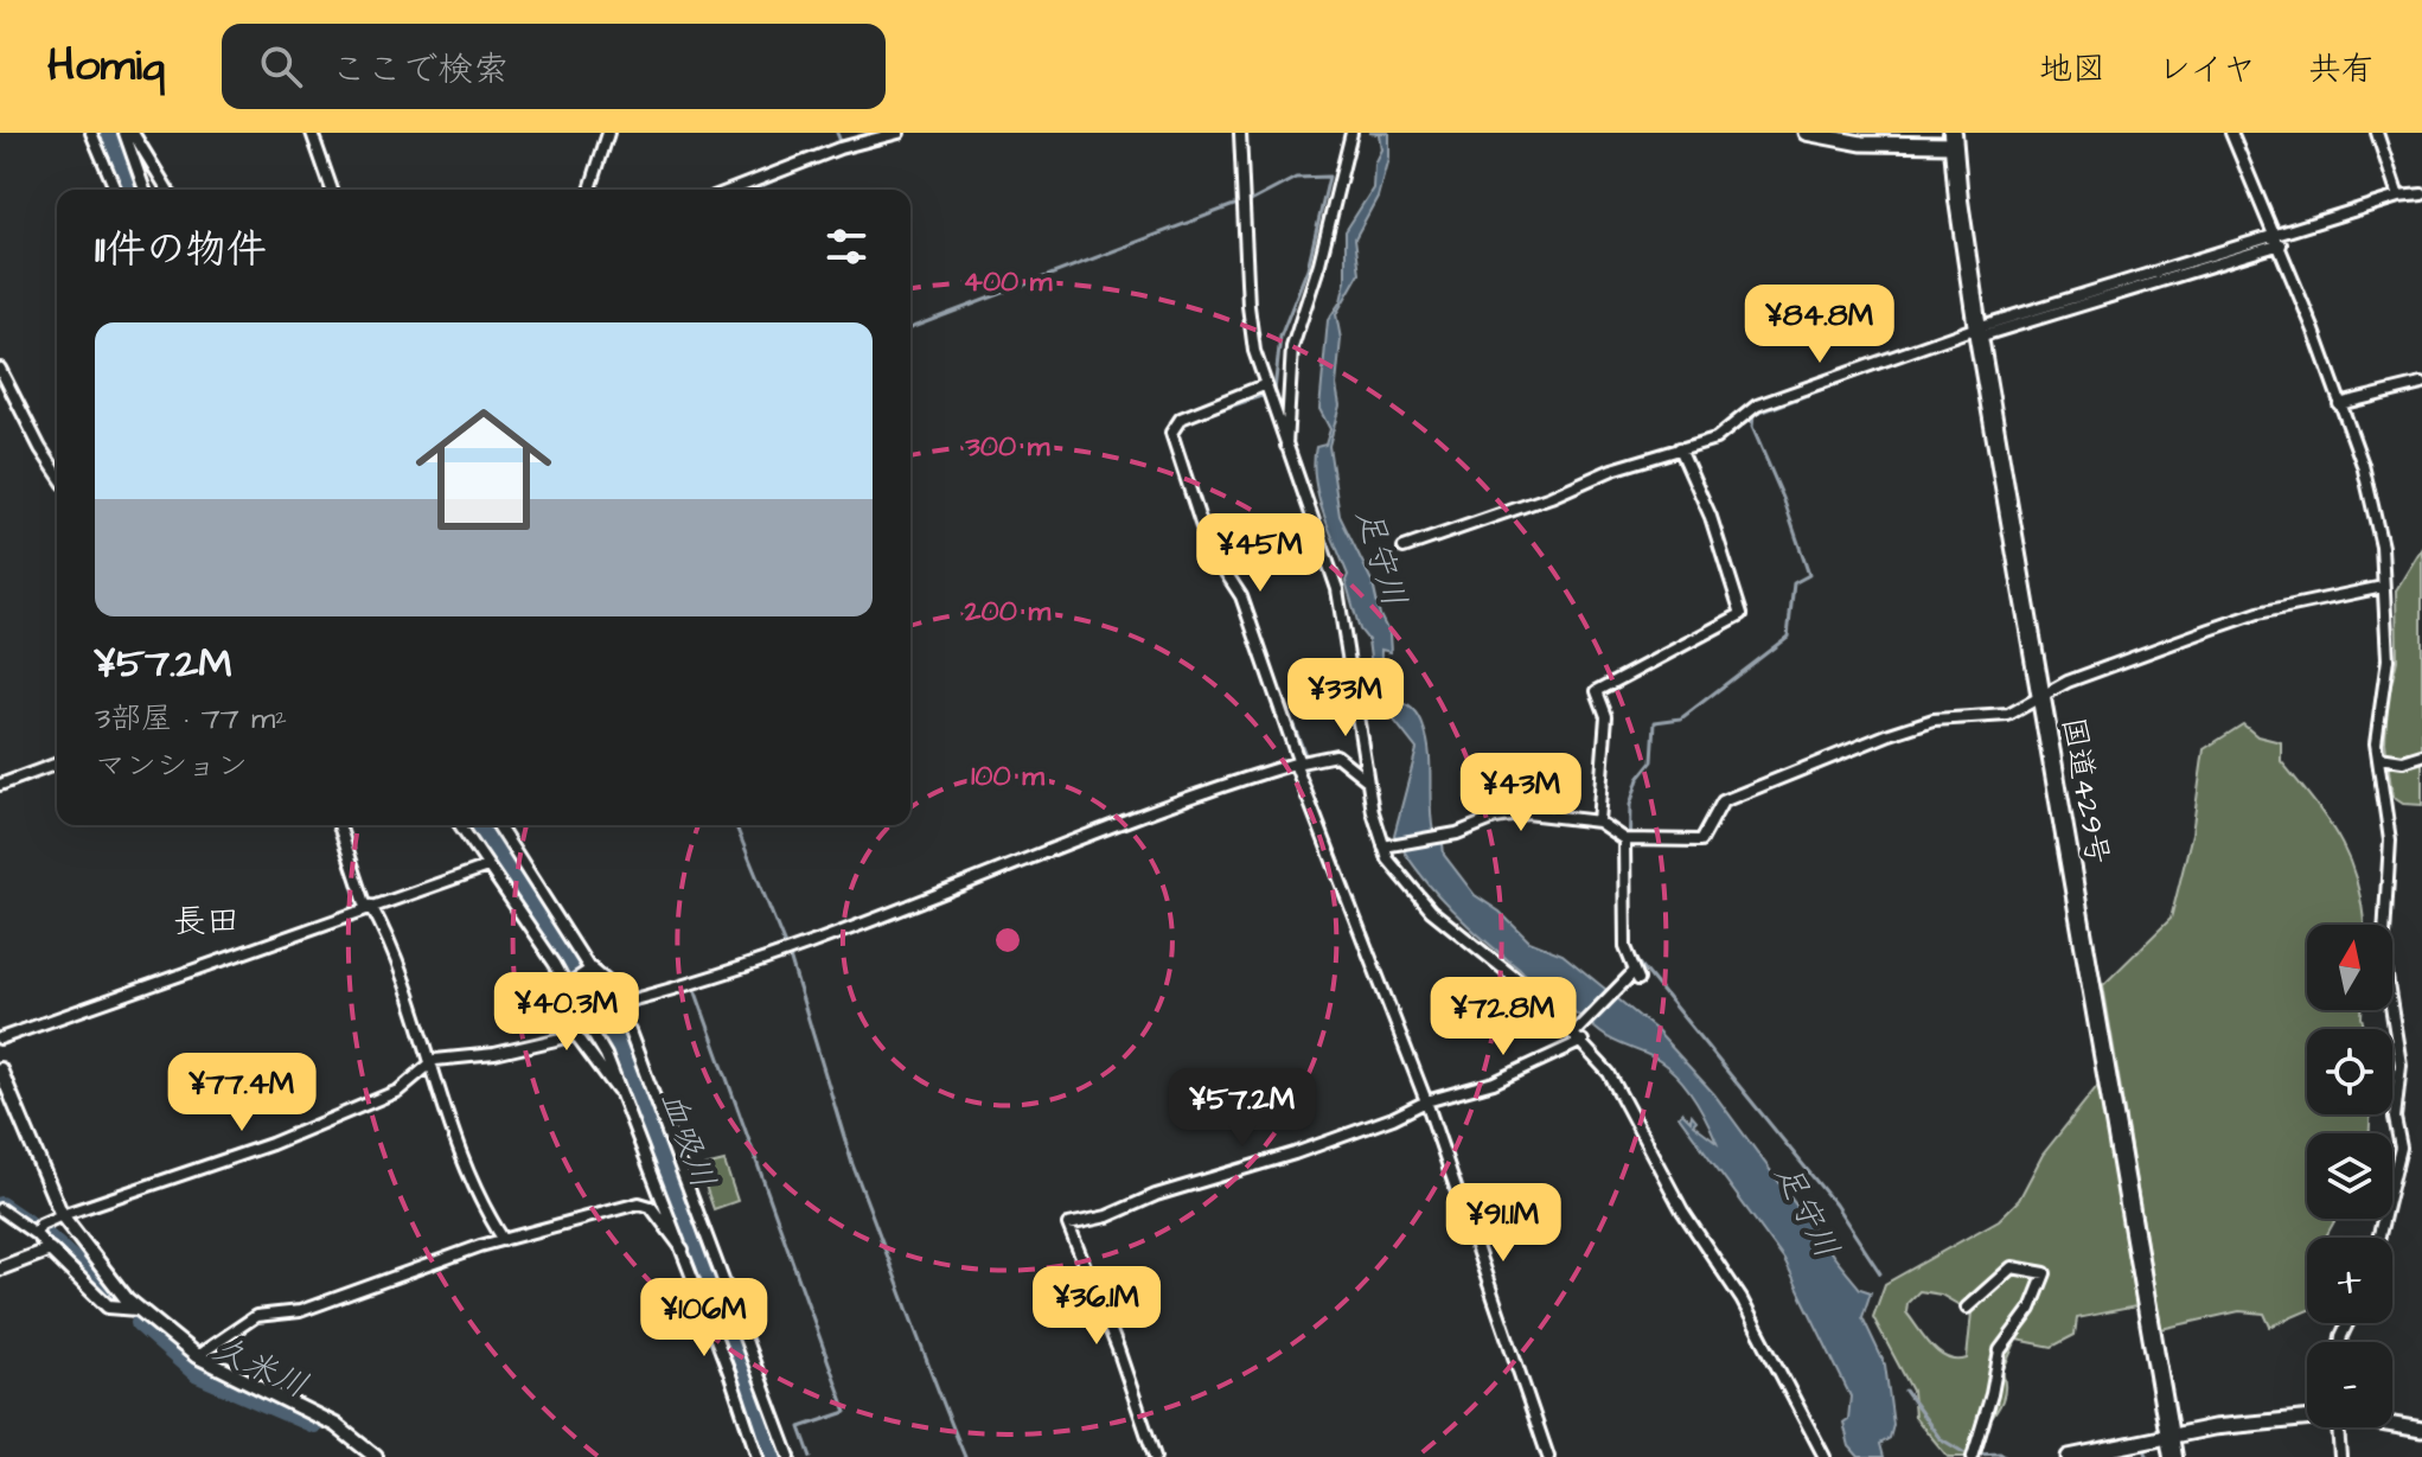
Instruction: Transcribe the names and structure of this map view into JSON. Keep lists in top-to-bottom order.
{
  "streets": {
    "highway": ["国道429号"]
  },
  "districts": ["長田"],
  "water": ["足守川", "血吸川", "久米川"],
  "north": "top",
  "page": {
    "header": "Homiq",
    "search": "ここで検索",
    "nav": ["地図", "レイヤ", "共有"],
    "heading": "11件の物件",
    "price": [
      "¥84.8M",
      "¥45M",
      "¥33M",
      "¥43M",
      "¥40.3M",
      "¥72.8M",
      "¥77.4M",
      "¥57.2M",
      "¥91.1M",
      "¥36.1M",
      "¥106M"
    ],
    "list": [
      {
        "name": "¥57.2M",
        "note": "3部屋 · 77 m² · マンション"
      }
    ],
    "map_buttons": ["+", "−"]
  },
  "rings": [
    "400 m",
    "300 m",
    "200 m",
    "100 m"
  ]
}
